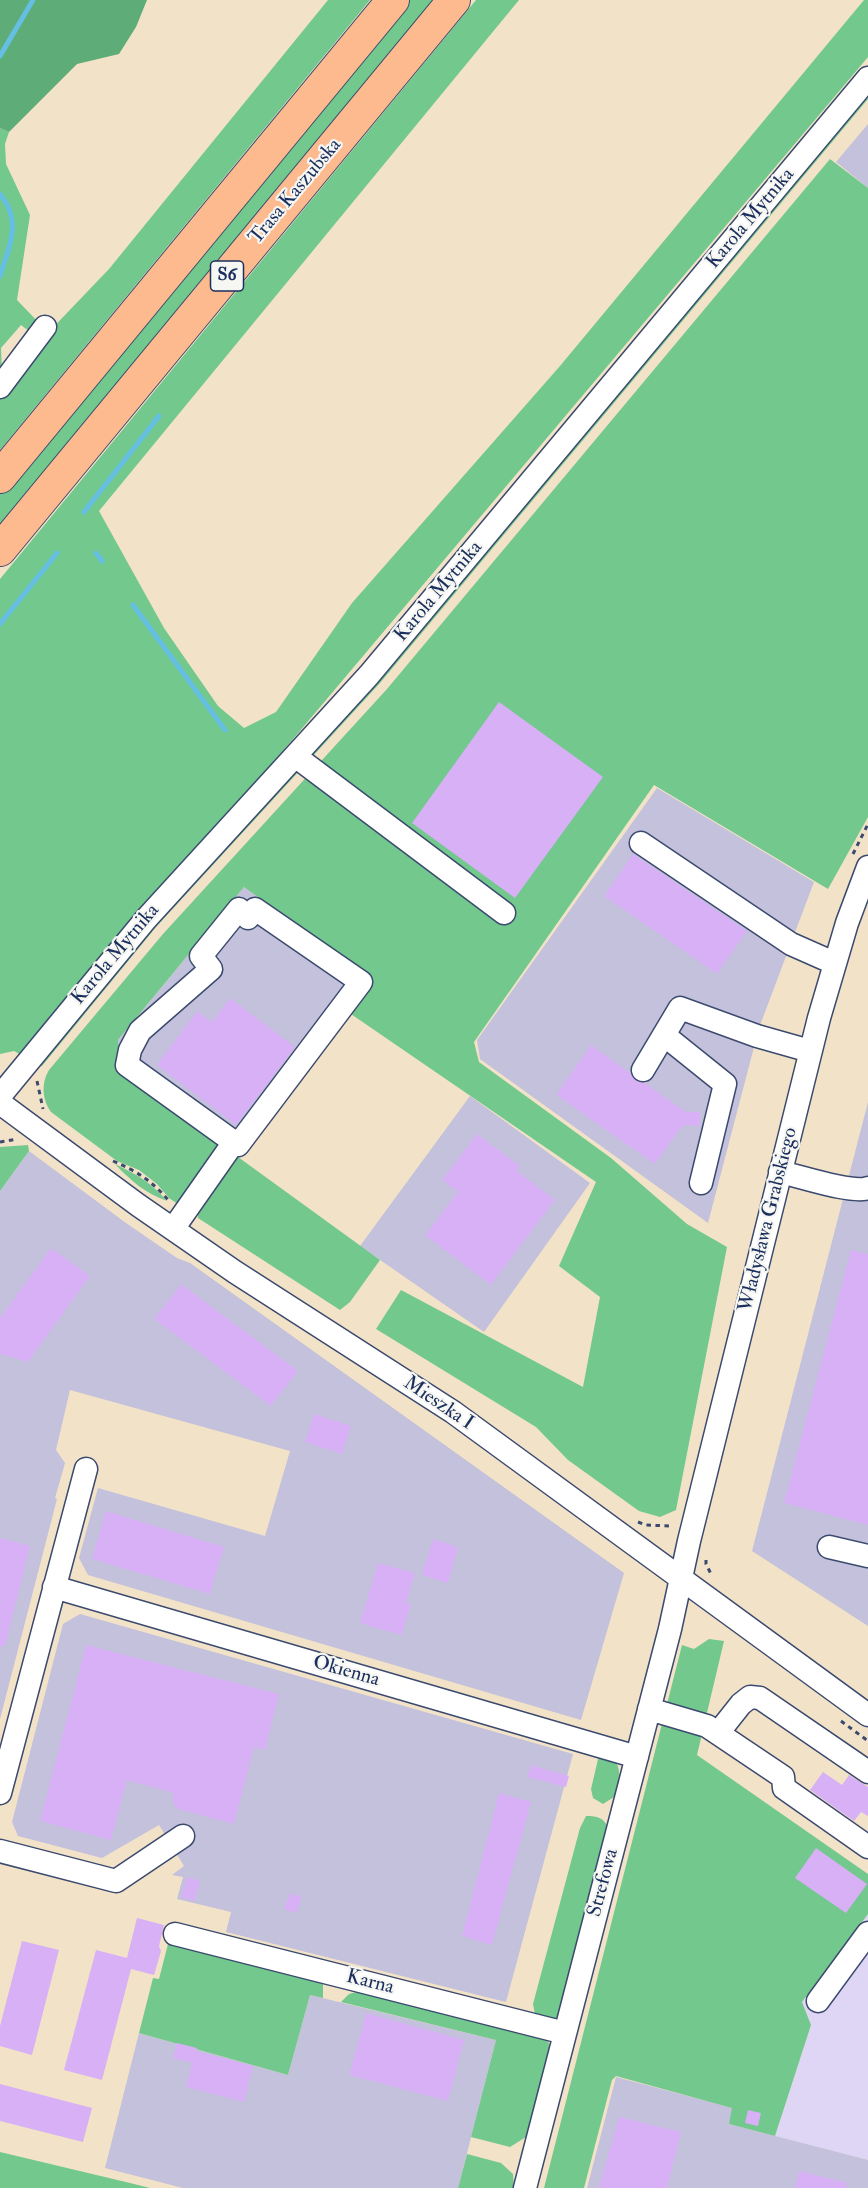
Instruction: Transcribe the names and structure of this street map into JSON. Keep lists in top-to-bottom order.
{
  "streets": {
    "highway": ["Trasa Kaszubska", "S6"],
    "street": [
      "Karola Mytnika",
      "Władysława Grabskiego",
      "Mieszka I",
      "Okienna",
      "Strefowa",
      "Karna"
    ]
  },
  "crossings": [
    ["Władysława Grabskiego", "Mieszka I"],
    ["Władysława Grabskiego", "Strefowa"],
    ["Mieszka I", "Strefowa"],
    ["Okienna", "Strefowa"],
    ["Strefowa", "Karna"]
  ]
}
